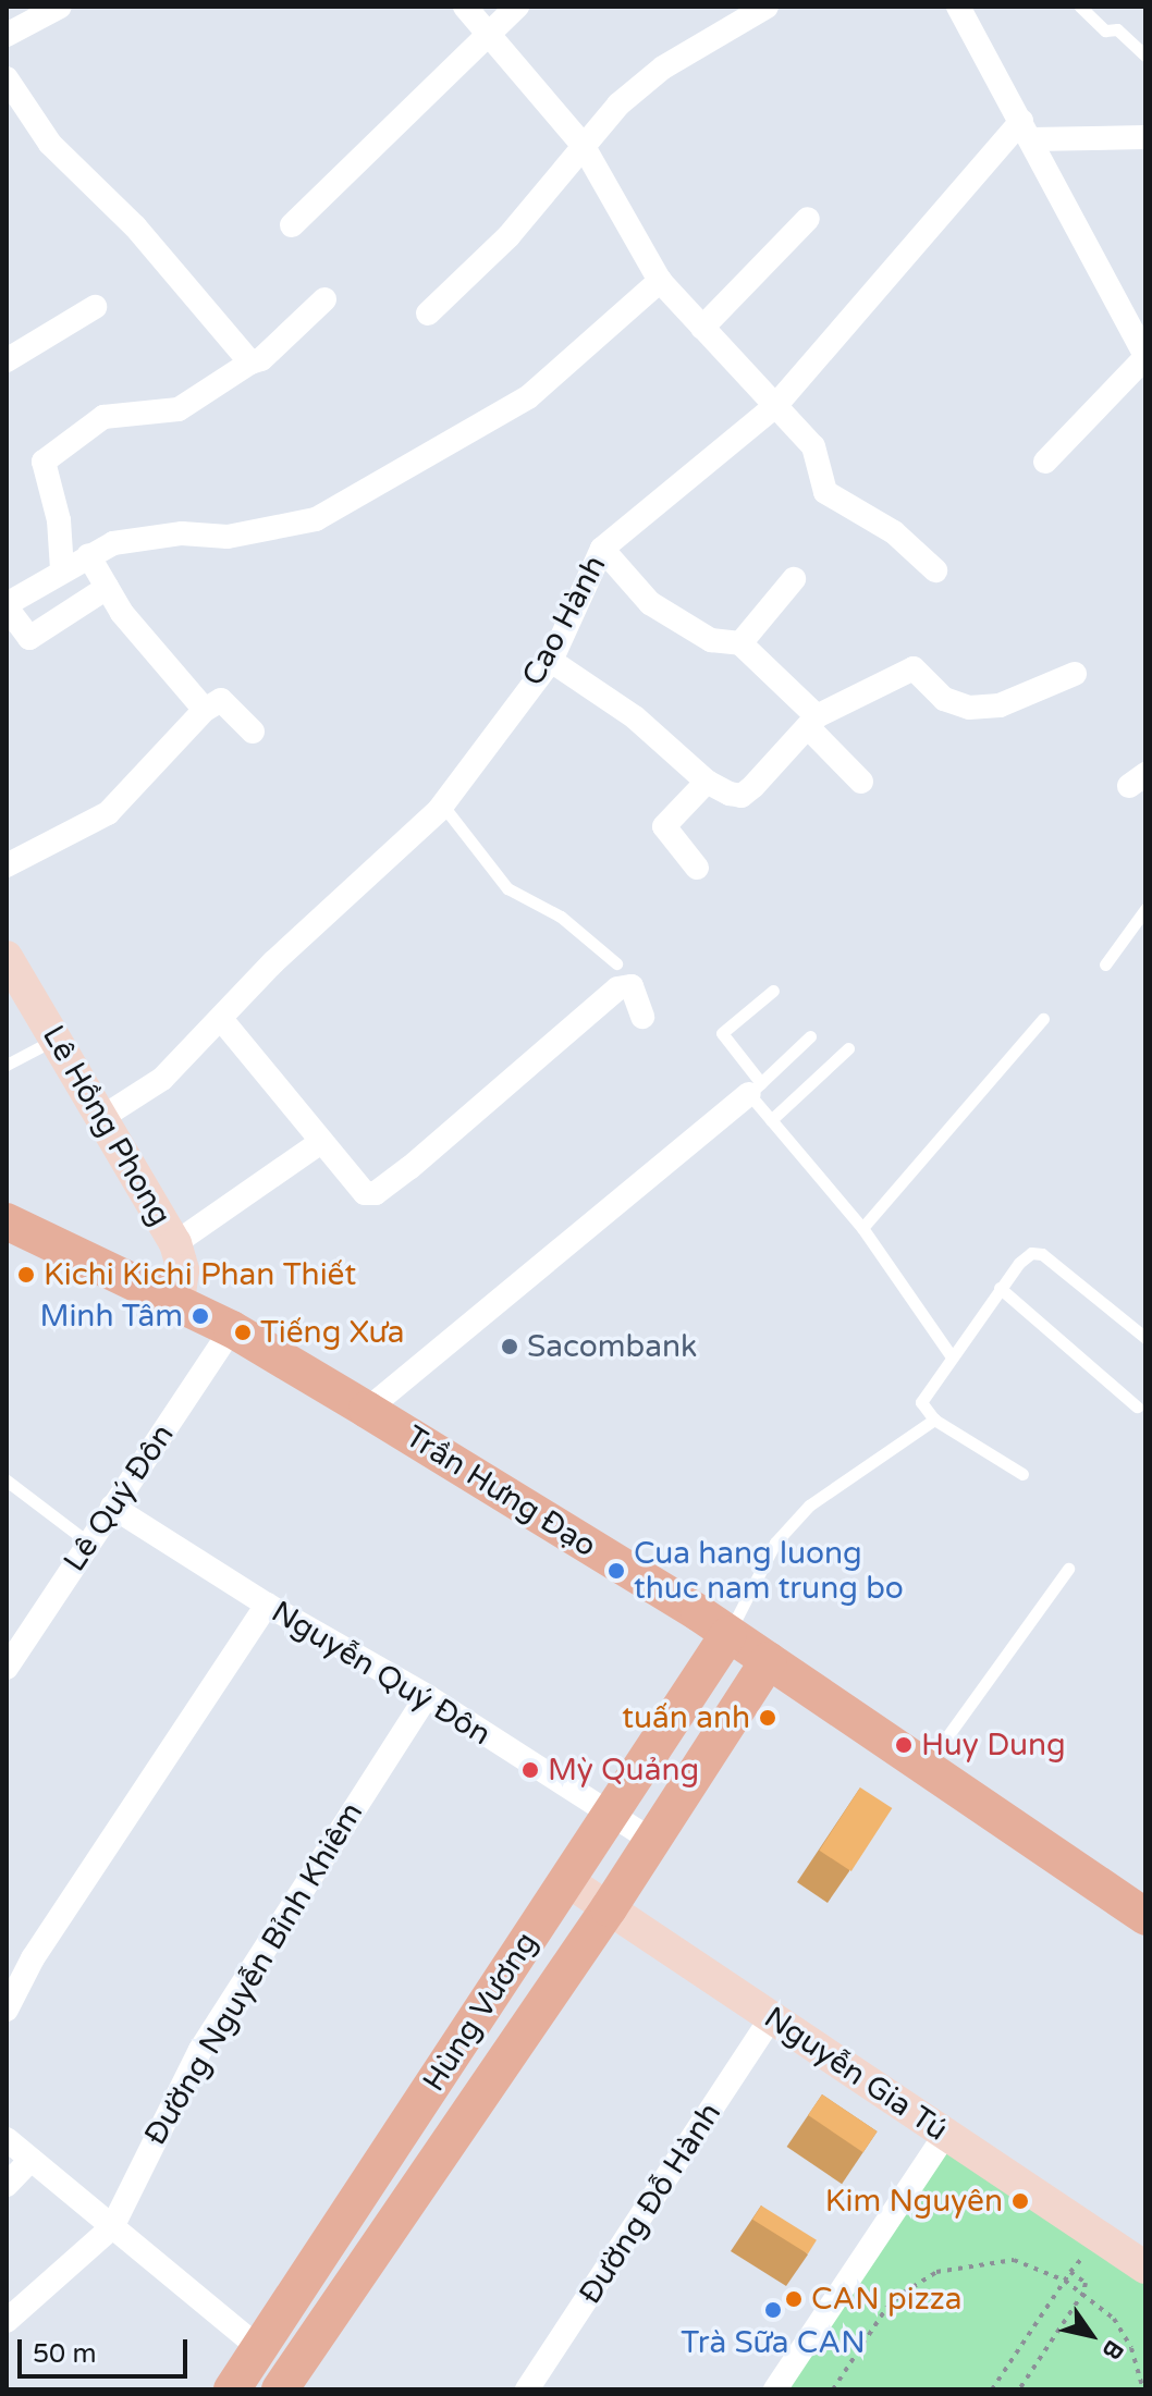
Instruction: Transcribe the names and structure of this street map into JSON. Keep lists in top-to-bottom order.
{
  "streets": {
    "main road": ["Trần Hưng Đạo", "Hùng Vương"],
    "street": [
      "Cao Hành",
      "Lê Hồng Phong",
      "Lê Quý Đôn",
      "Nguyễn Quý Đôn",
      "Đường Nguyễn Bỉnh Khiêm",
      "Nguyễn Gia Tú",
      "Đường Đỗ Hành"
    ]
  },
  "crossings": [
    ["Cao Hành", "Lê Hồng Phong"],
    ["Lê Hồng Phong", "Trần Hưng Đạo"],
    ["Trần Hưng Đạo", "Lê Quý Đôn"],
    ["Trần Hưng Đạo", "Hùng Vương"],
    ["Lê Quý Đôn", "Nguyễn Quý Đôn"],
    ["Nguyễn Quý Đôn", "Đường Nguyễn Bỉnh Khiêm"],
    ["Nguyễn Quý Đôn", "Hùng Vương"],
    ["Hùng Vương", "Nguyễn Gia Tú"],
    ["Nguyễn Gia Tú", "Đường Đỗ Hành"]
  ],
  "places": [
    "Kichi Kichi Phan Thiết",
    "Minh Tâm",
    "Tiếng Xưa",
    "Sacombank",
    "Cua hang luong thuc nam trung bo",
    "tuấn anh",
    "Huy Dung",
    "Mỳ Quảng",
    "Kim Nguyên",
    "CAN pizza",
    "Trà Sữa CAN"
  ],
  "scale_bar": "50 m",
  "north": "bottom right"
}
